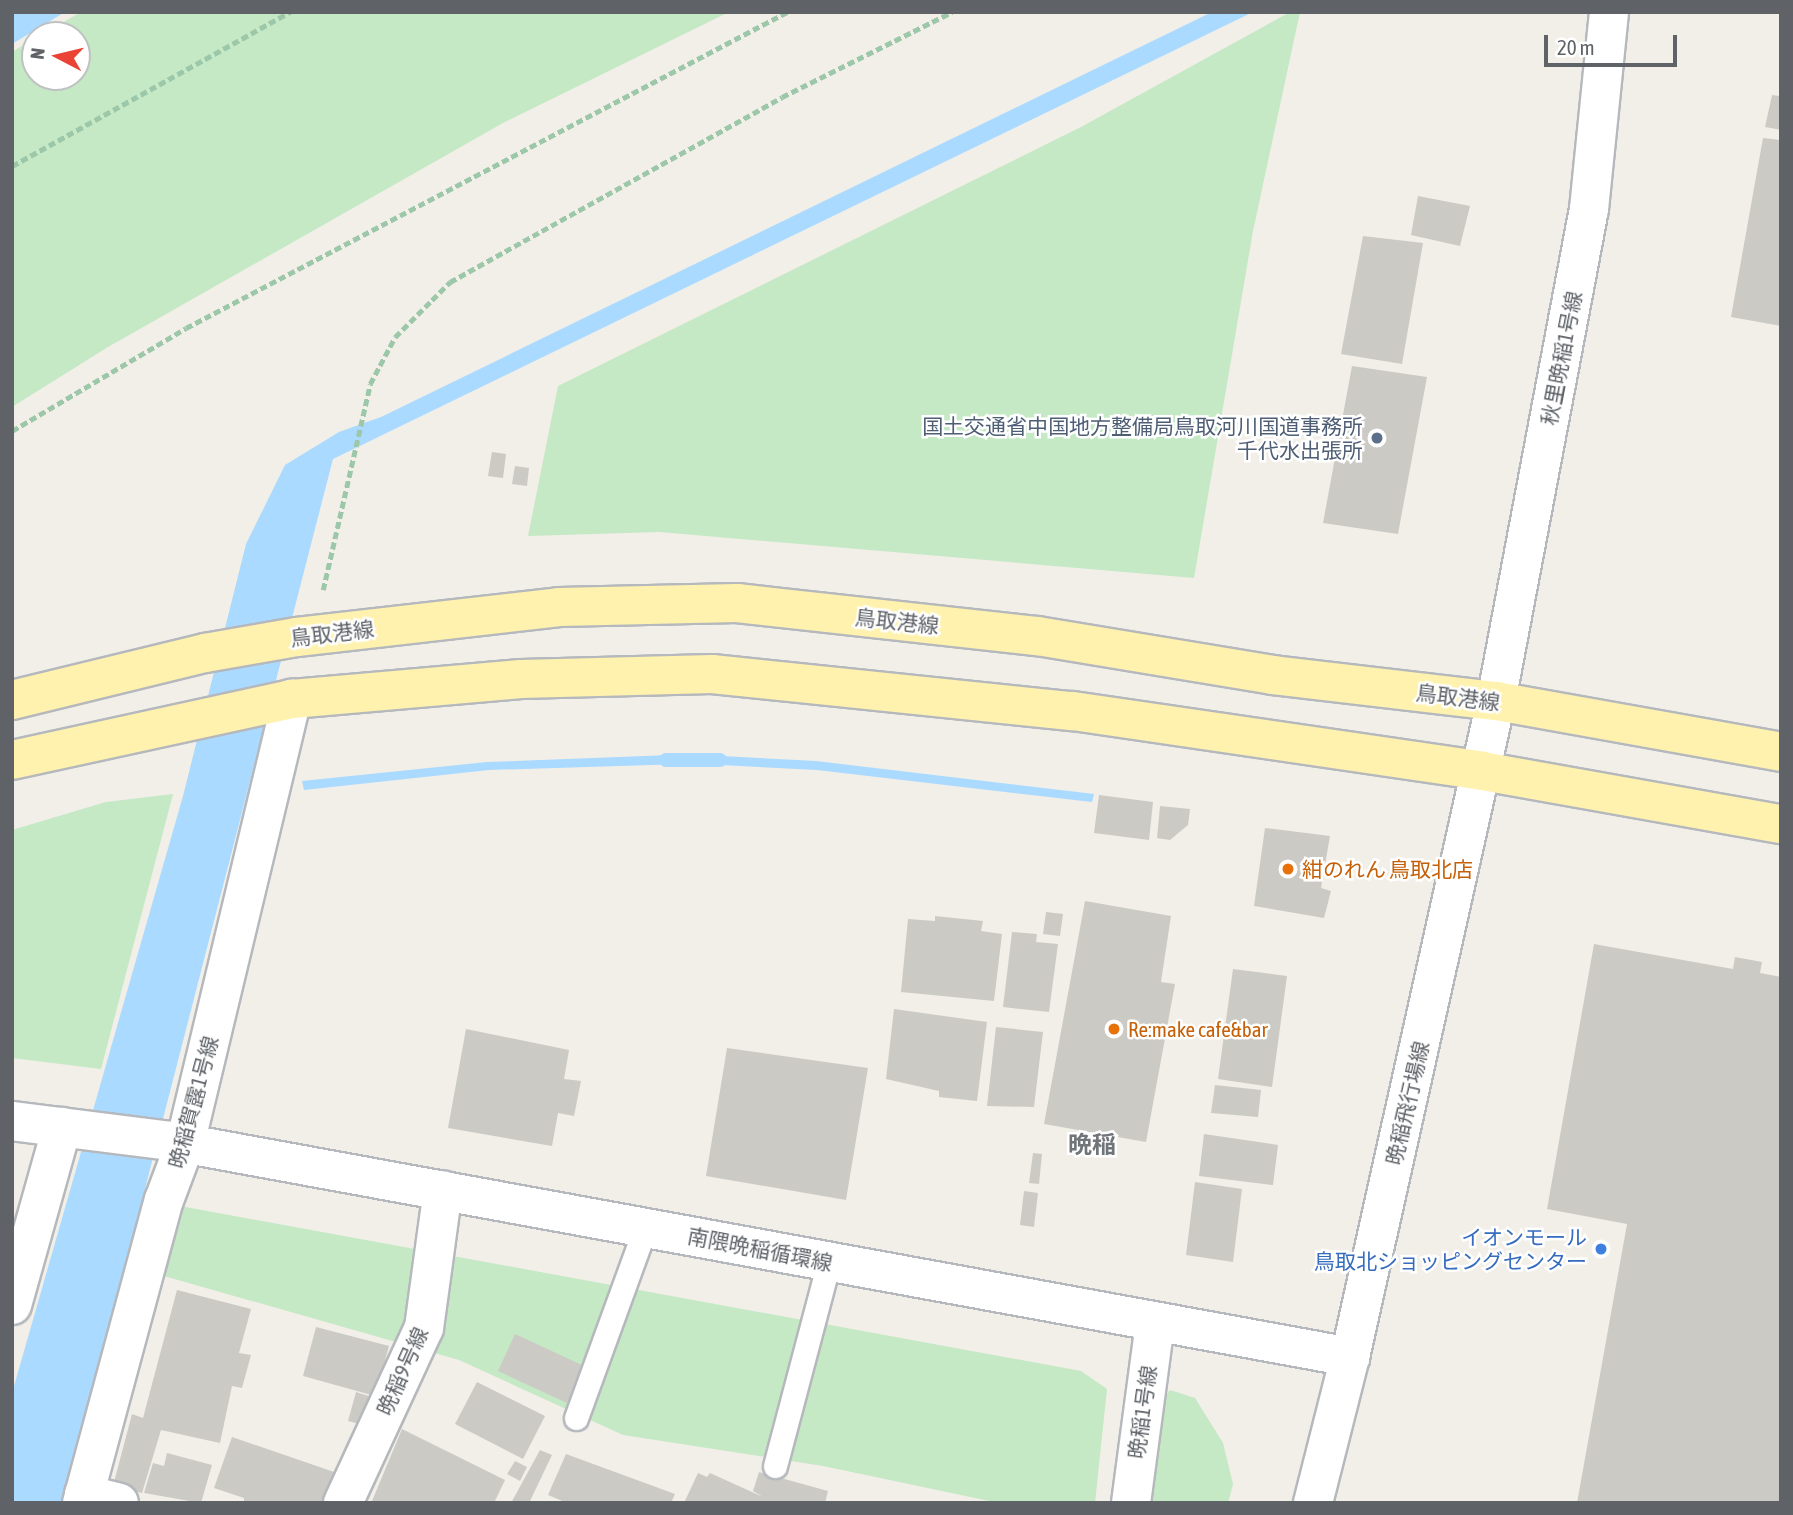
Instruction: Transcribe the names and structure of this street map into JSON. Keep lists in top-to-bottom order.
{
  "streets": {
    "main road": ["鳥取港線"],
    "street": [
      "秋里晩稲1号線",
      "晩稲賀露1号線",
      "晩稲飛行場線",
      "南隈晩稲循環線",
      "晩稲9号線",
      "晩稲1号線"
    ]
  },
  "crossings": [
    ["秋里晩稲1号線", "鳥取港線"],
    ["秋里晩稲1号線", "晩稲飛行場線"],
    ["鳥取港線", "晩稲飛行場線"],
    ["晩稲賀露1号線", "南隈晩稲循環線"],
    ["晩稲飛行場線", "南隈晩稲循環線"],
    ["南隈晩稲循環線", "晩稲9号線"],
    ["南隈晩稲循環線", "晩稲1号線"]
  ],
  "districts": ["晩稲"],
  "places": [
    "国土交通省中国地方整備局鳥取河川国道事務所 千代水出張所",
    "紺のれん 鳥取北店",
    "Re:make cafe&bar",
    "イオンモール 鳥取北ショッピングセンター"
  ],
  "scale_bar": "20 m",
  "north": "left"
}
